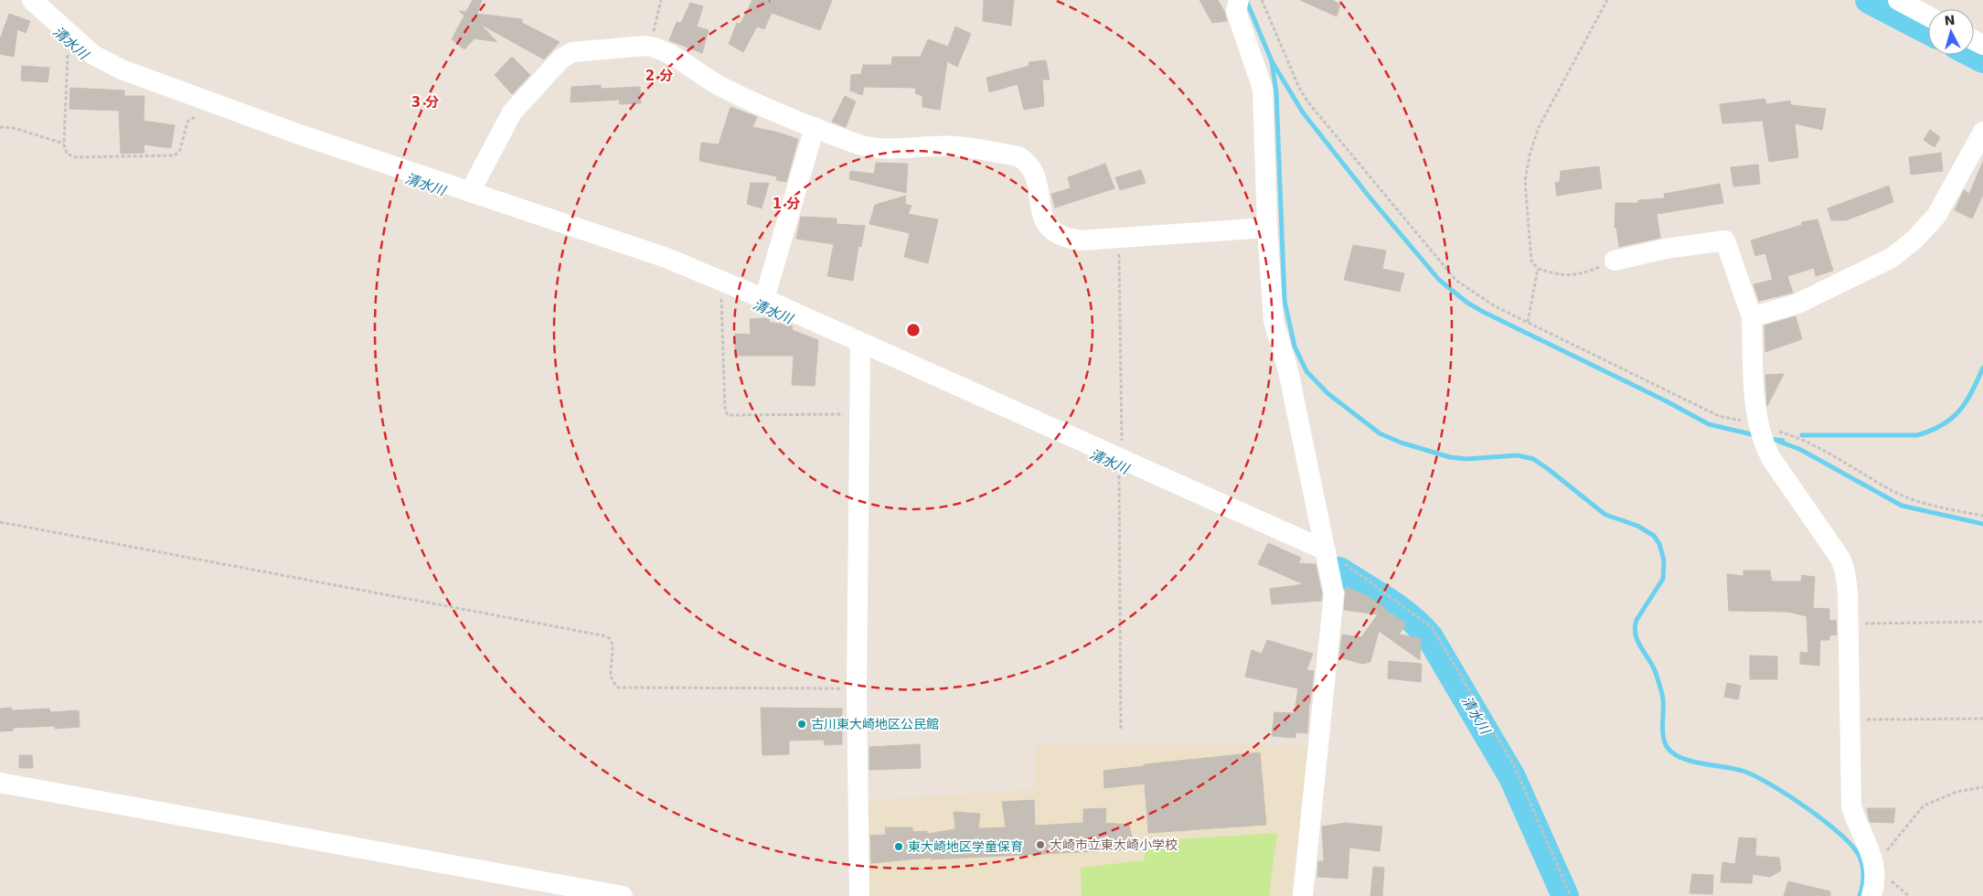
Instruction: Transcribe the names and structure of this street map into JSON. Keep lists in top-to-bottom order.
{
  "water": ["清水川"],
  "places": ["古川東大崎地区公民館", "大崎市立東大崎小学校", "東大崎地区学童保育"],
  "north": "top",
  "rings": ["2 分", "3 分", "1 分"]
}
